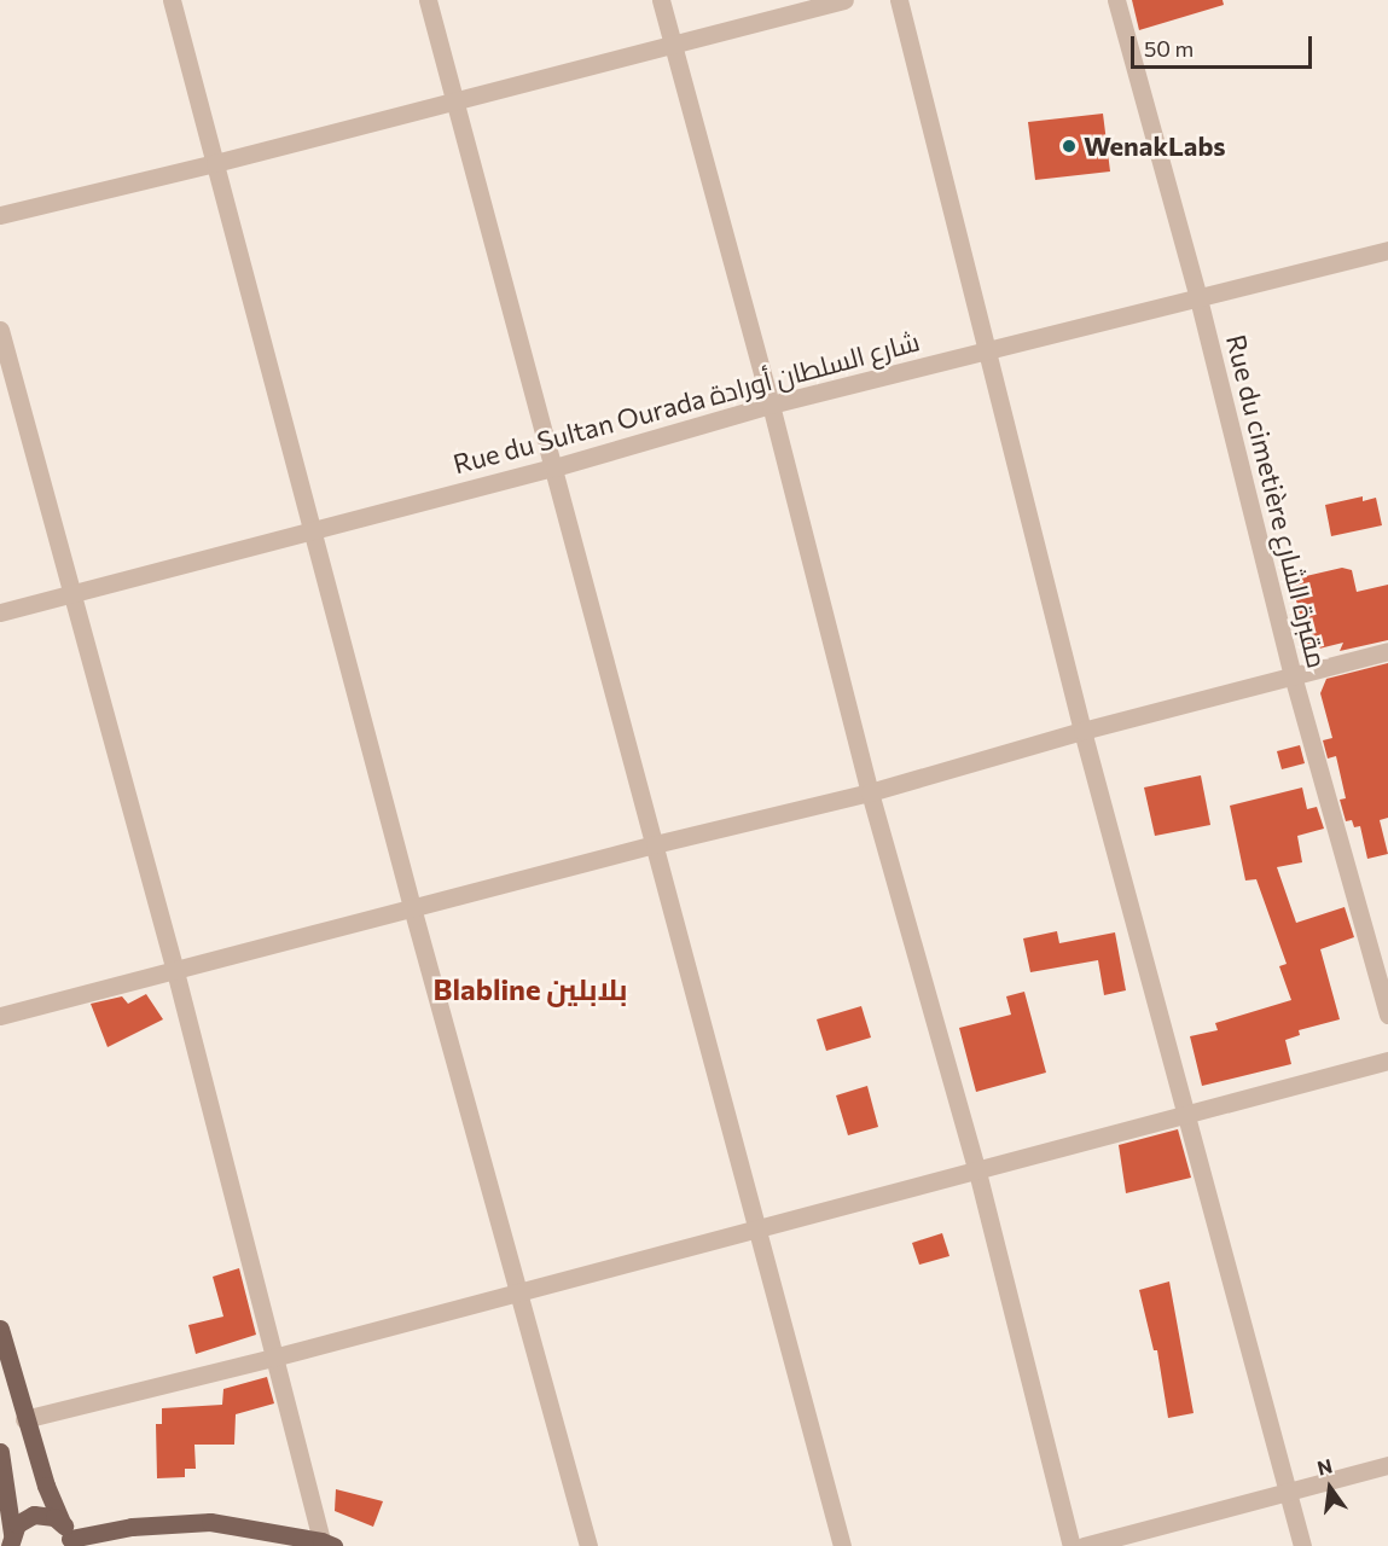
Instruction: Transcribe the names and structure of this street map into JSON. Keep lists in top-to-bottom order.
{
  "streets": {
    "street": ["Rue du Sultan Ourada شارع السلطان أورادة", "Rue du cimetière مقبرة الشارع"]
  },
  "crossings": [
    ["Rue du Sultan Ourada شارع السلطان أورادة", "Rue du cimetière مقبرة الشارع"]
  ],
  "districts": ["Blabline بلابلين"],
  "places": ["WenakLabs"],
  "scale_bar": "50 m",
  "north": "top"
}
